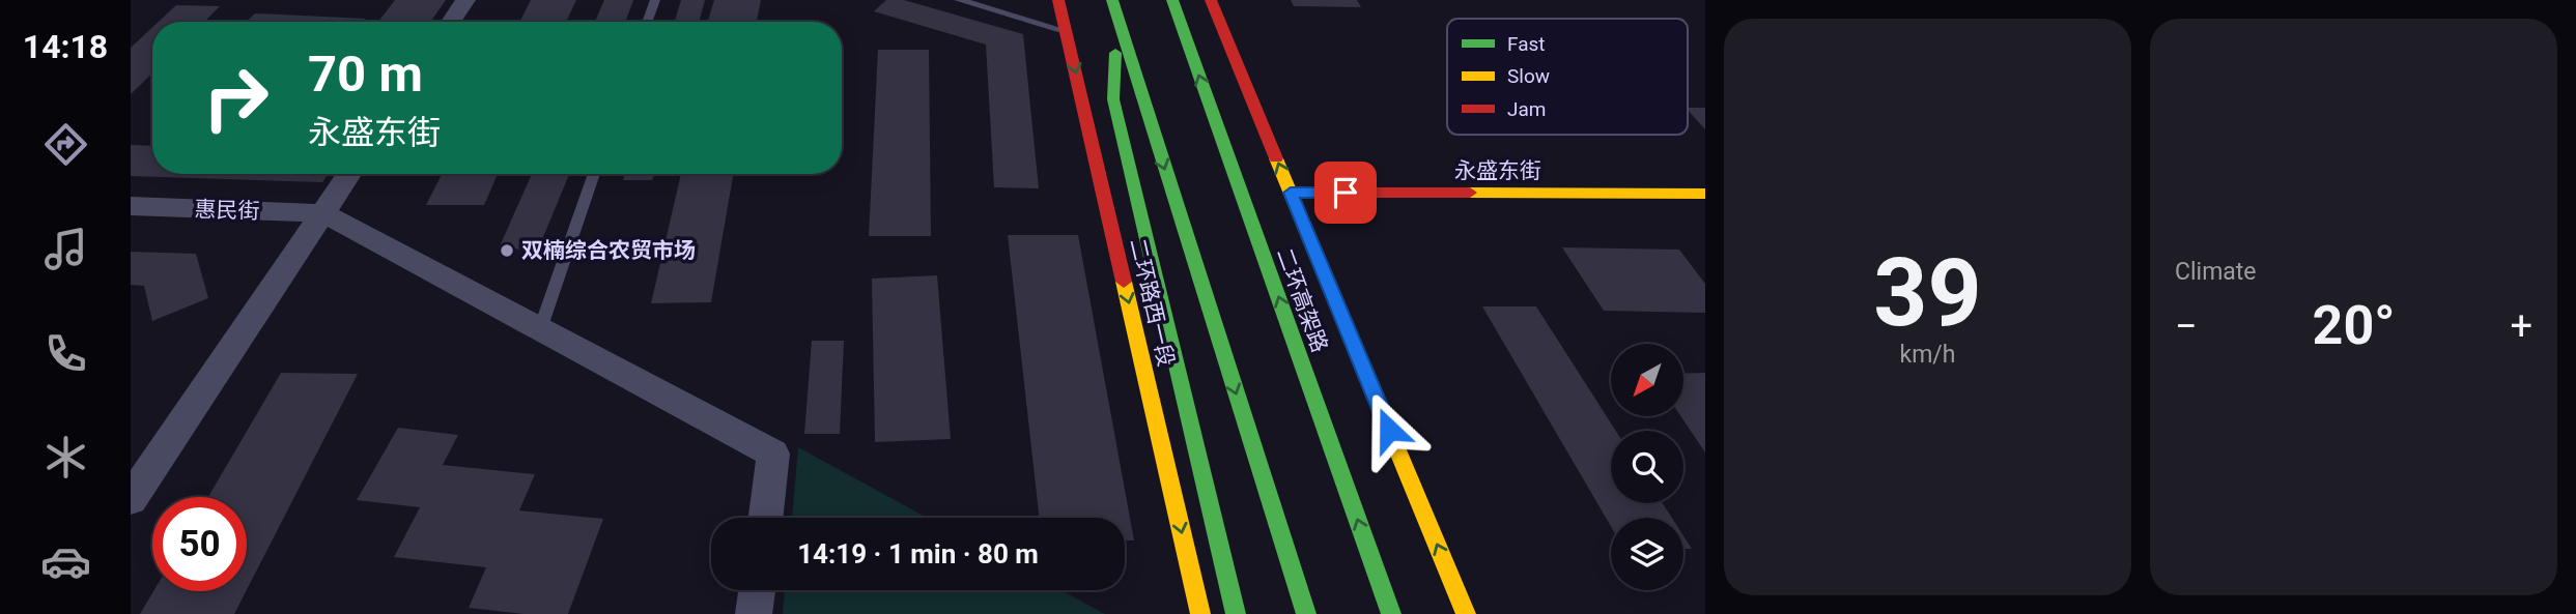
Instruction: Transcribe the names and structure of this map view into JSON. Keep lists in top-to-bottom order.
{
  "streets": {
    "main road": ["永盛东街", "二环高架路", "二环路西一段"],
    "street": ["惠民街"]
  },
  "places": ["双楠综合农贸市场"],
  "legend": ["Fast", "Slow", "Jam"],
  "north": "bottom left",
  "page": {
    "tabs": "14:18",
    "tile": [
      ["39", "km/h"],
      "Climate"
    ],
    "turn": ["70 m", "永盛东街"],
    "heat": ["−", "20°", "+"],
    "limit": "50",
    "trip": "14:19 · 1 min · 80 m"
  }
}
